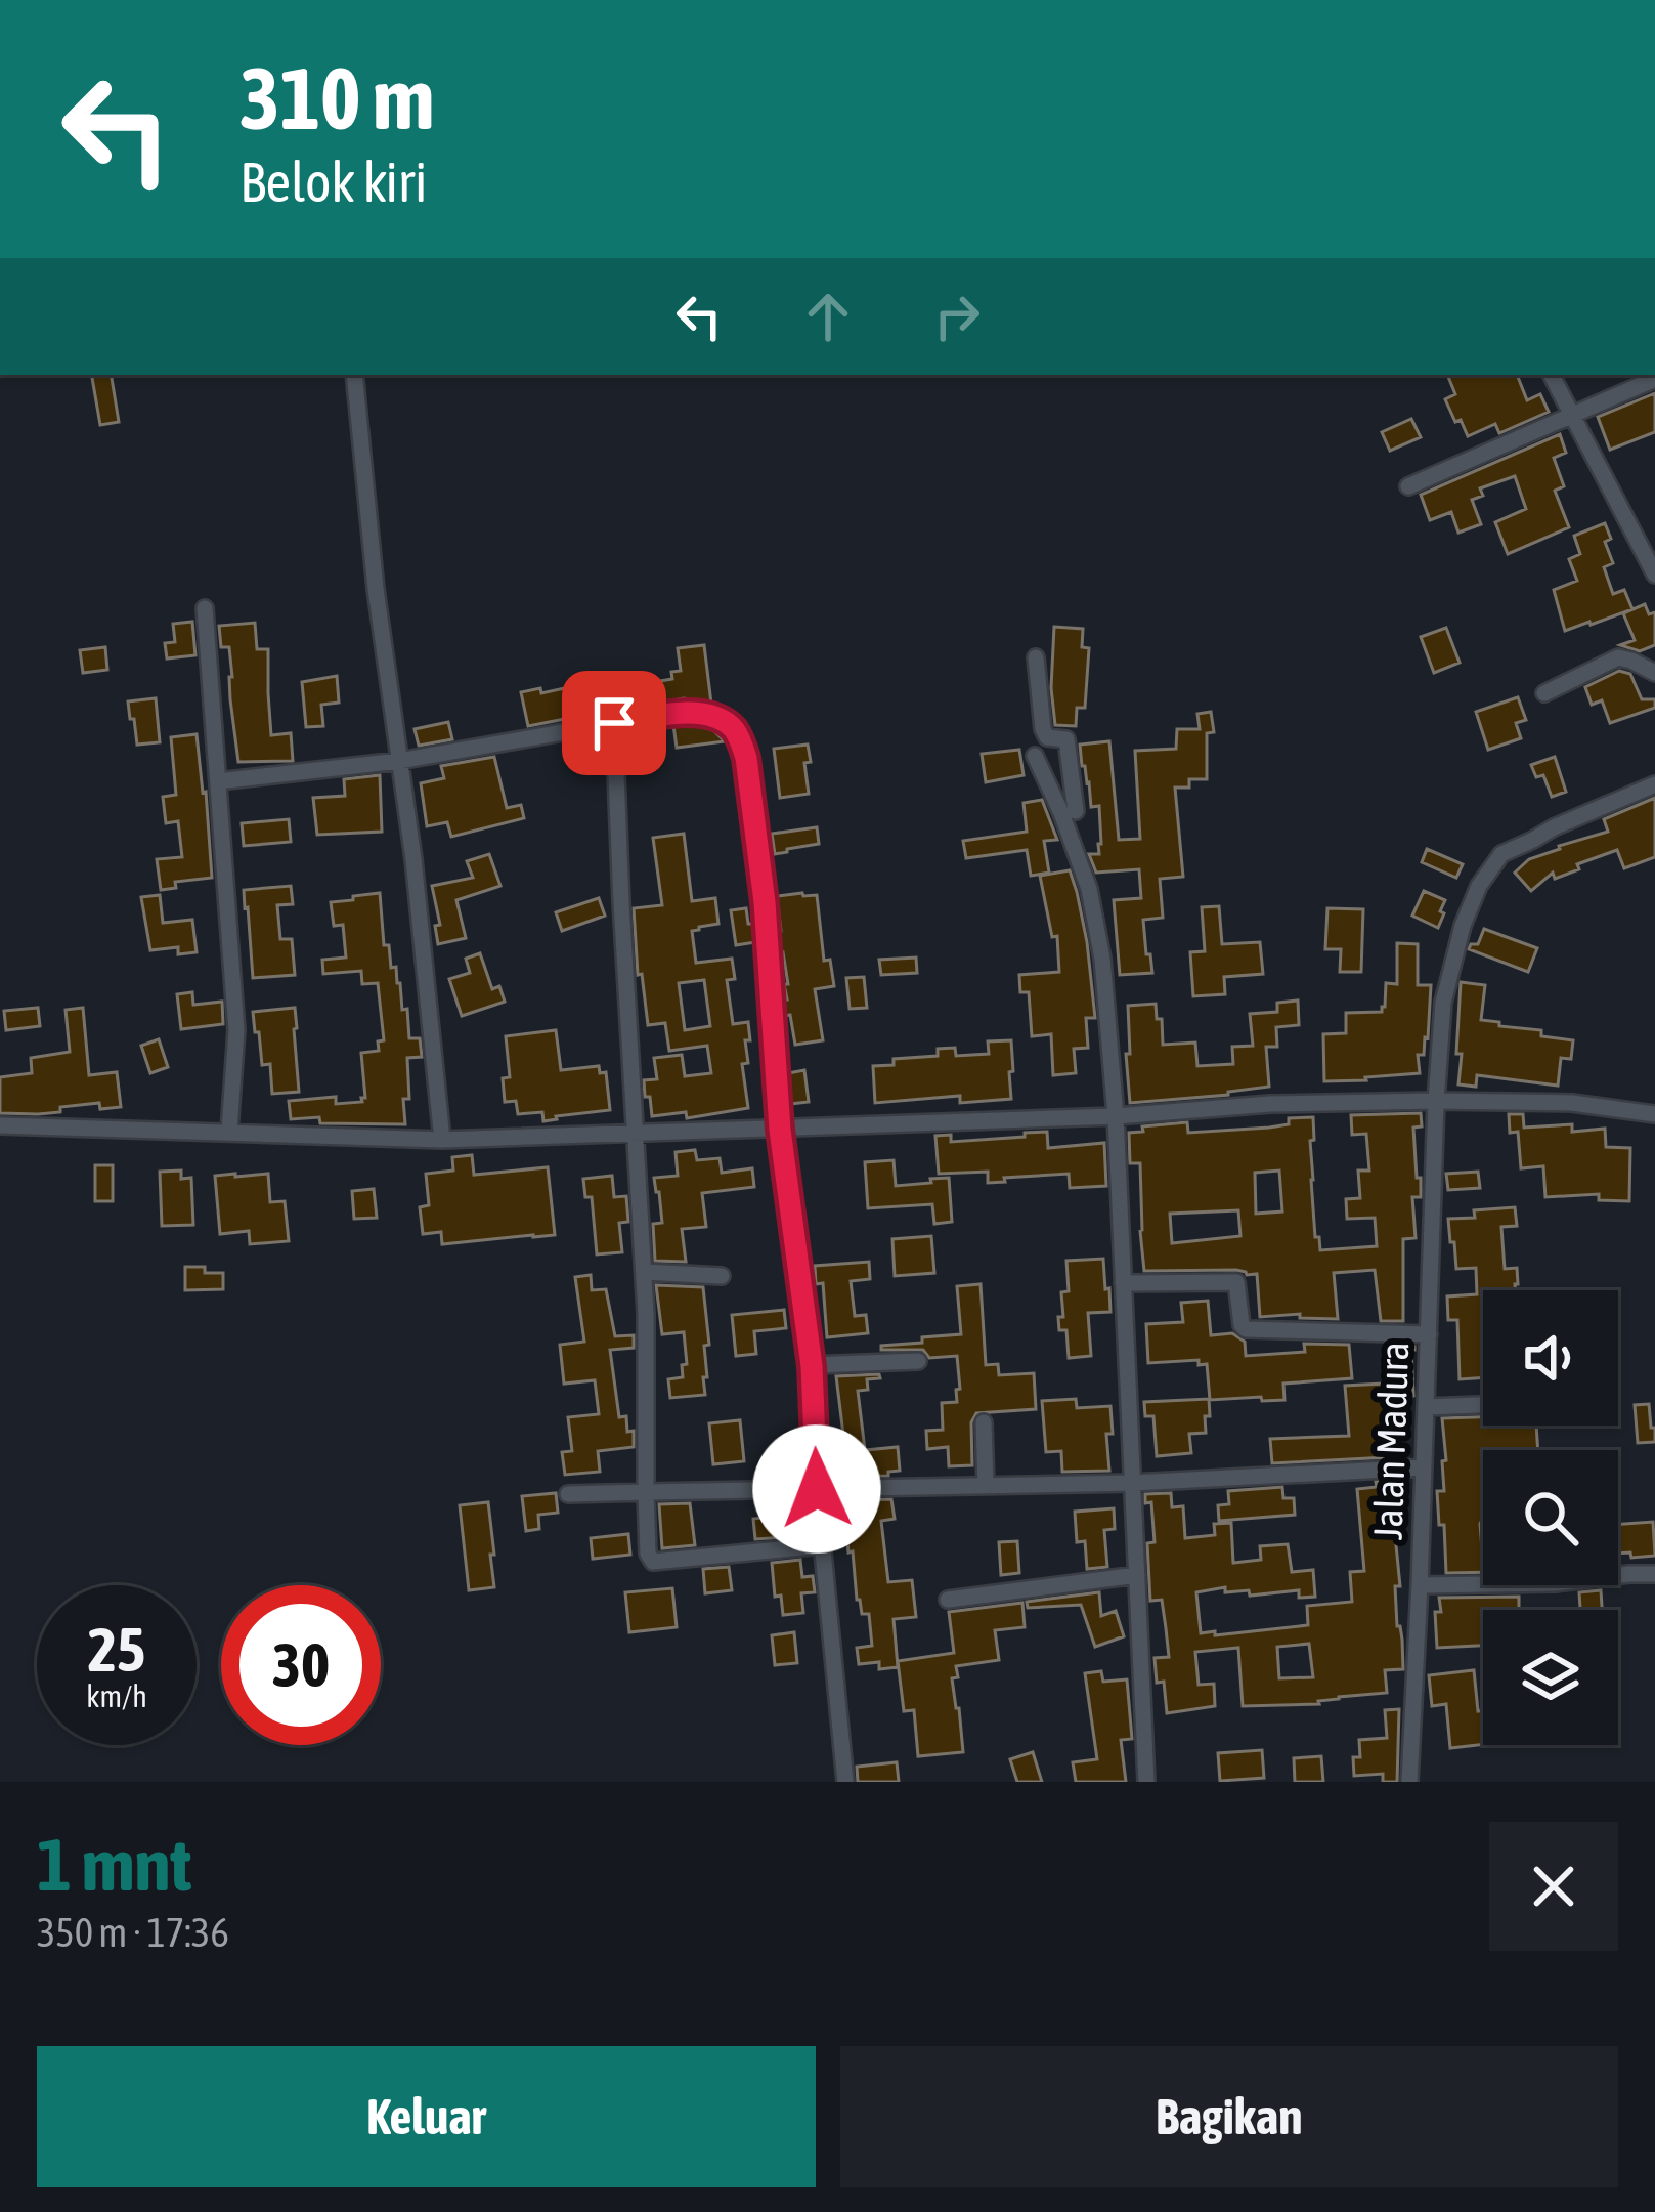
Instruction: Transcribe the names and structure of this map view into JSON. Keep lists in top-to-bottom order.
{
  "streets": {
    "street": ["Jalan Madura"]
  },
  "page": {
    "turn": ["310 m", "Belok kiri"],
    "speed": "25 km/h",
    "limit": "30",
    "heading": ["1 mnt", "350 m · 17:36"],
    "buttons": ["Keluar", "Bagikan"]
  }
}
